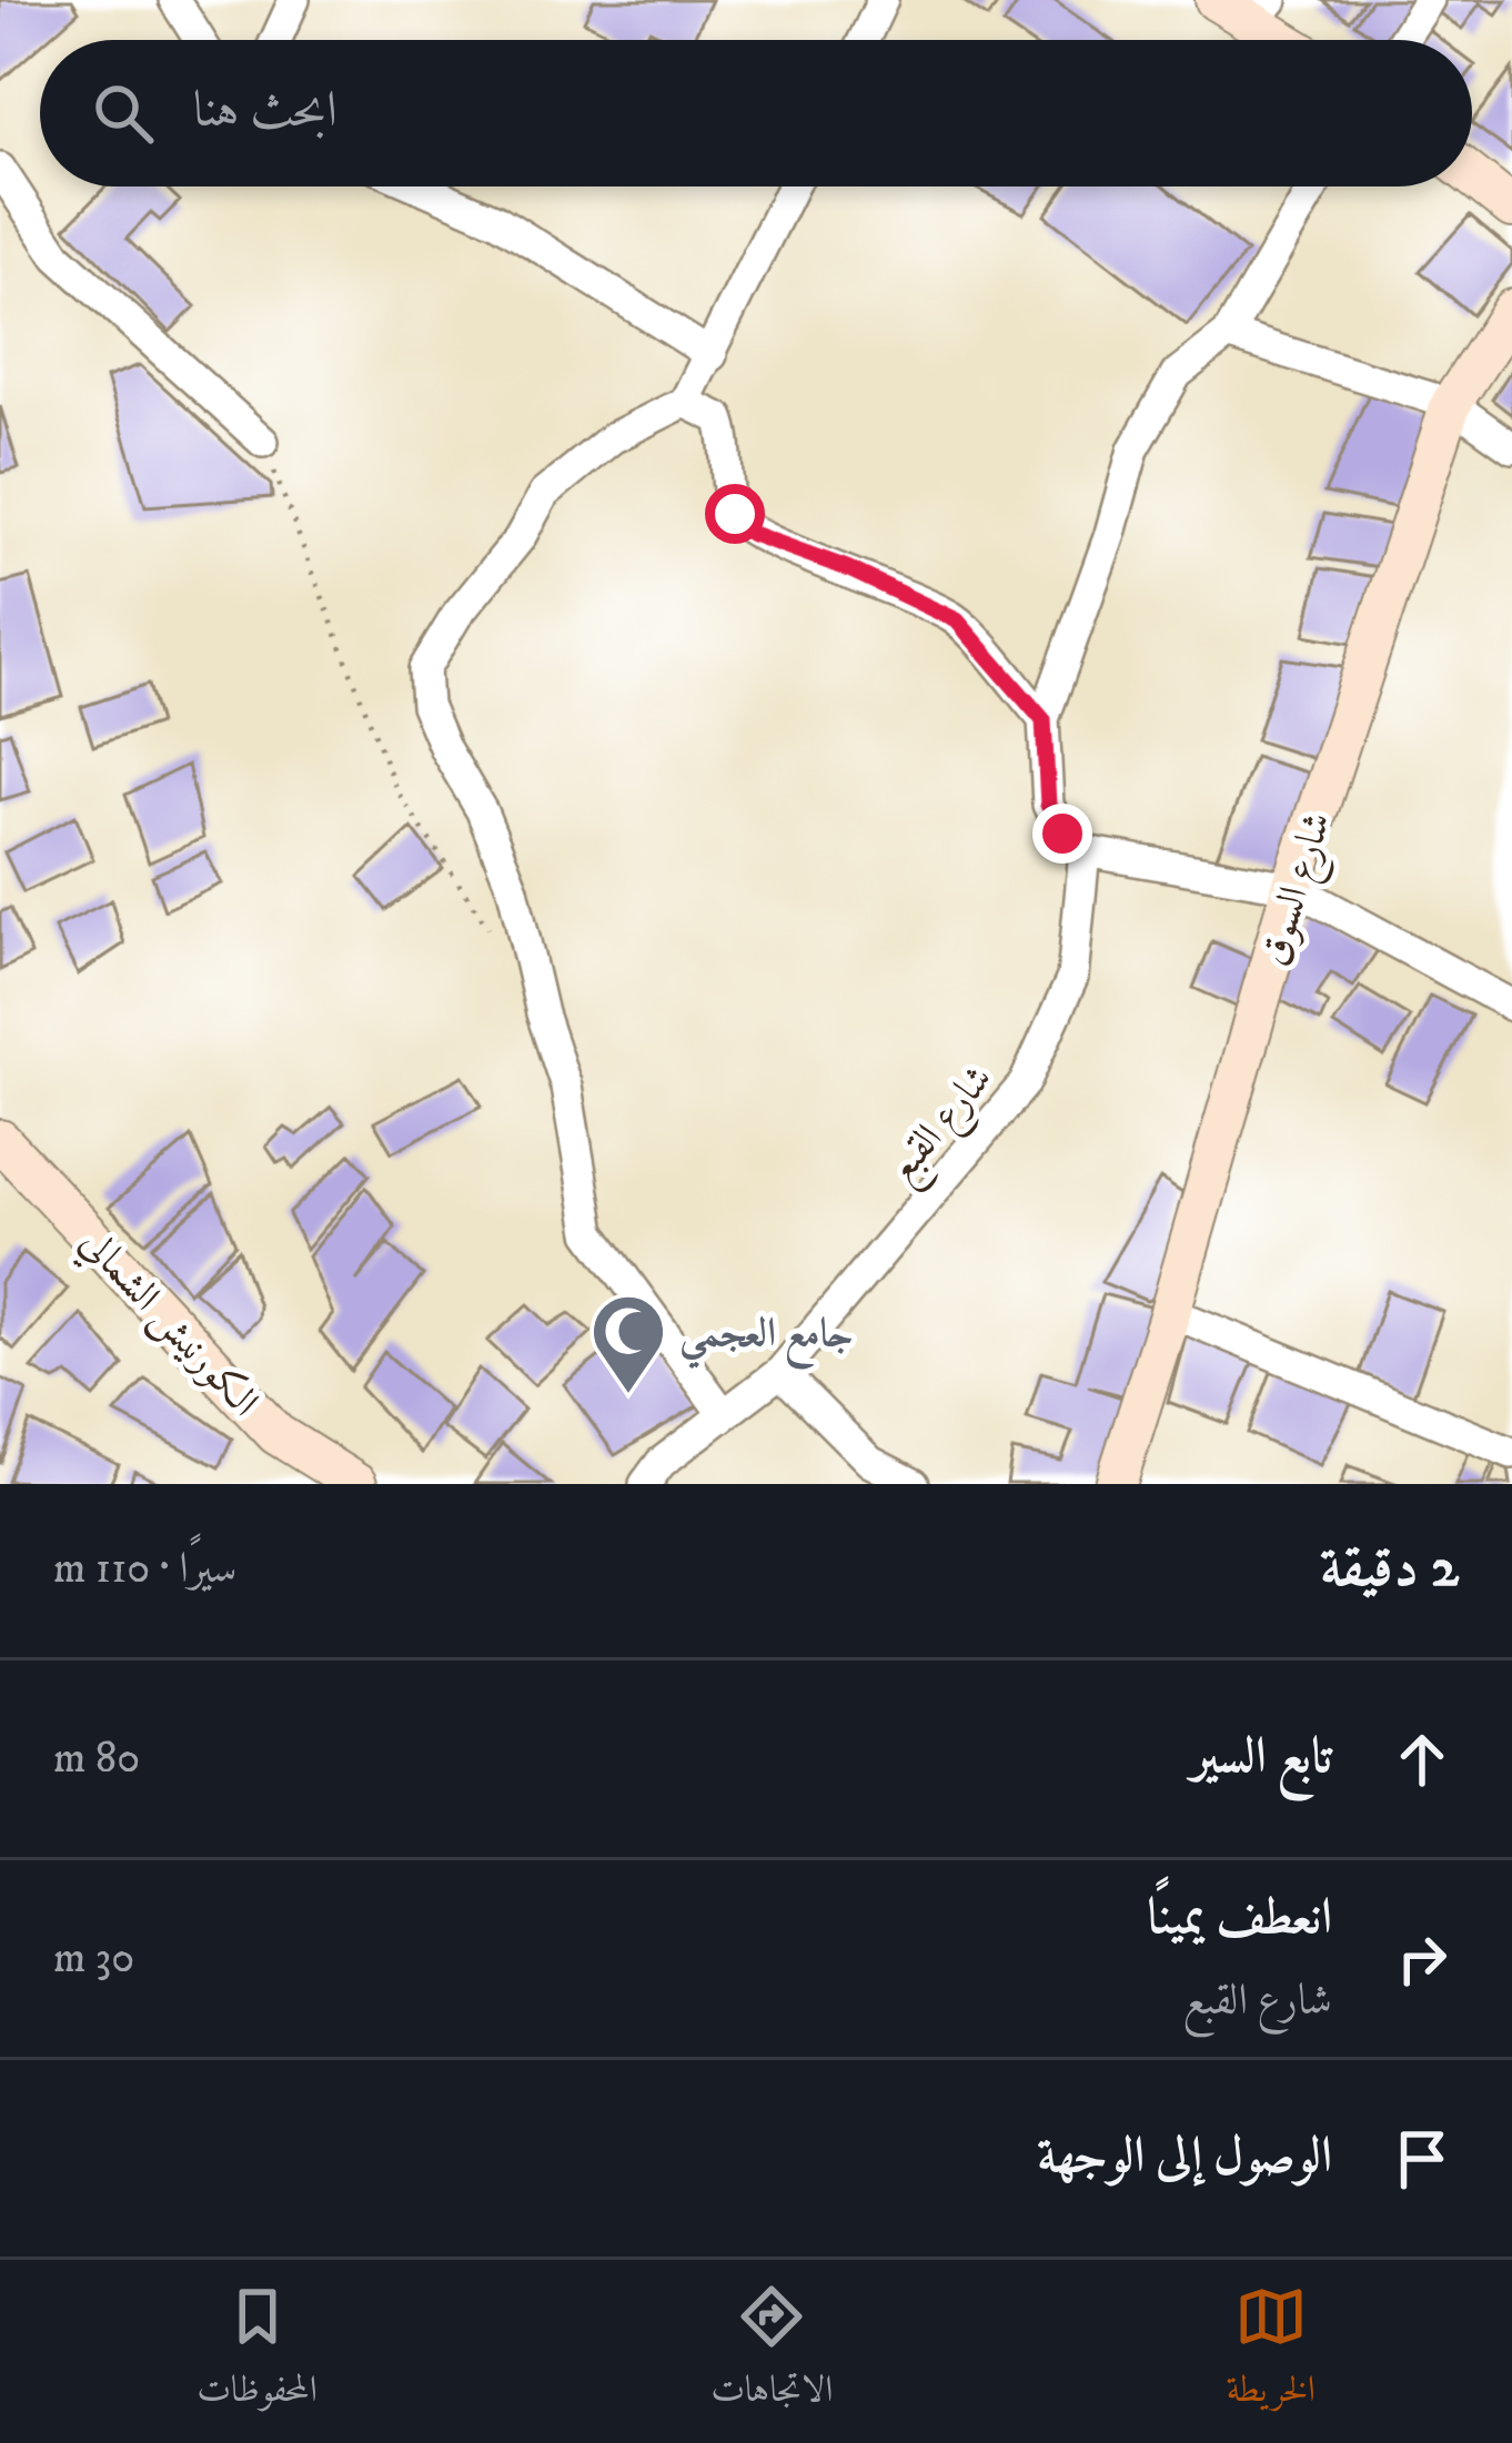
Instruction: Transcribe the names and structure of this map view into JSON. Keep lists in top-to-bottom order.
{
  "streets": {
    "street": ["شارع السوق", "شارع القبع", "الكورنيش الشمالي"]
  },
  "places": {
    "mosque": ["جامع العجمي"]
  },
  "page": {
    "search": "ابحث هنا",
    "heading": ["2 دقيقة", "سيرًا · 110 m"],
    "list": [
      ["تابع السير", "80 m"],
      ["انعطف يمينًا", "شارع القبع", "30 m"],
      "الوصول إلى الوجهة"
    ],
    "nav": ["الخريطة", "الاتجاهات", "المحفوظات"]
  }
}
